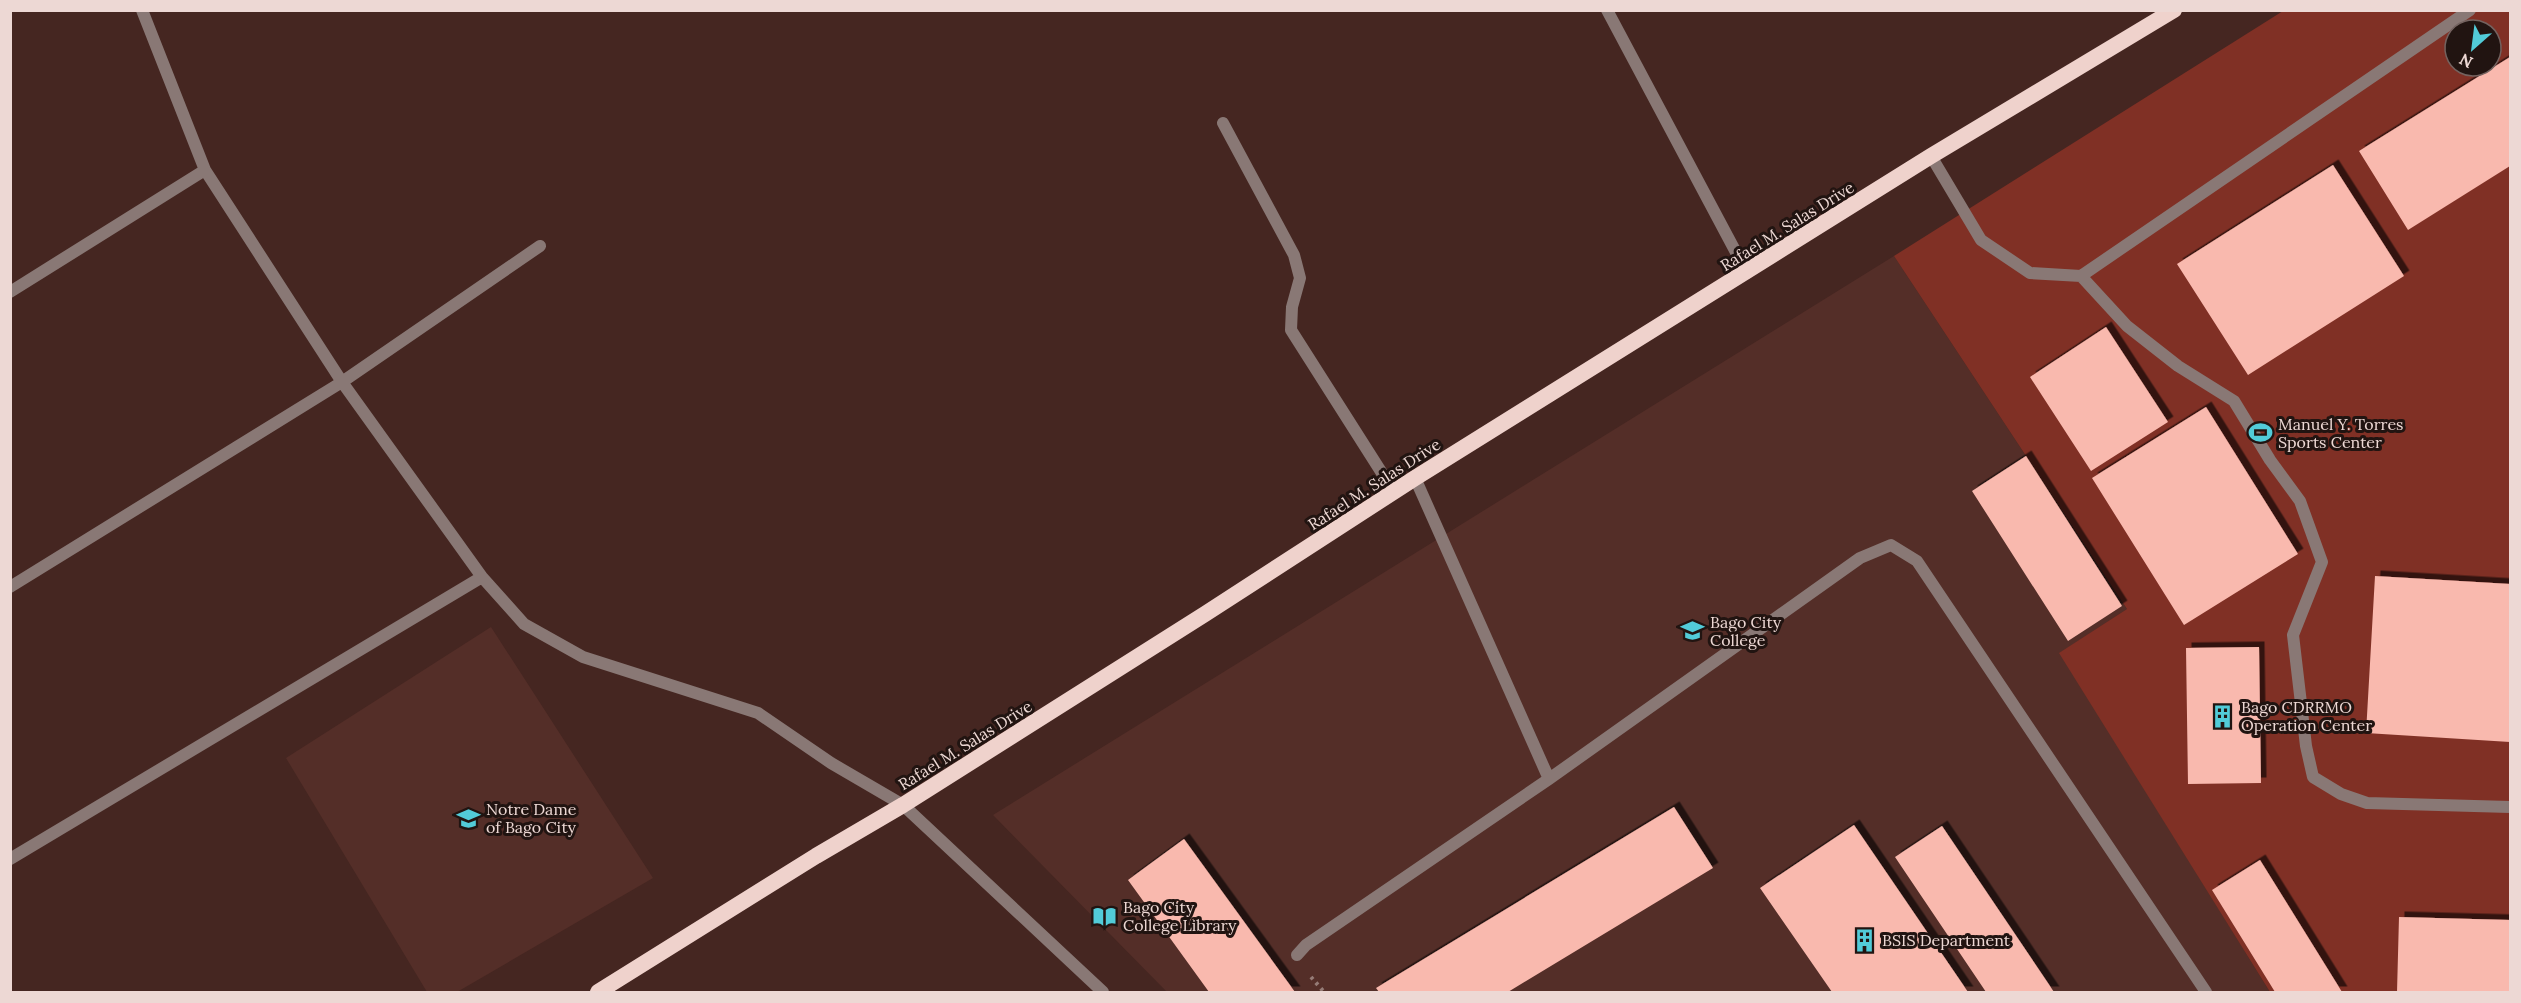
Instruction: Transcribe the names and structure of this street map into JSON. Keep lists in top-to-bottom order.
{
  "streets": {
    "highway": ["Rafael M. Salas Drive"]
  },
  "places": {
    "sports": ["Manuel Y. Torres Sports Center"],
    "school or university": ["Bago City College", "Notre Dame of Bago City"],
    "building": ["Bago CDRRMO Operation Center", "BSIS Department"],
    "library": ["Bago City College Library"]
  },
  "north": "bottom left"
}
